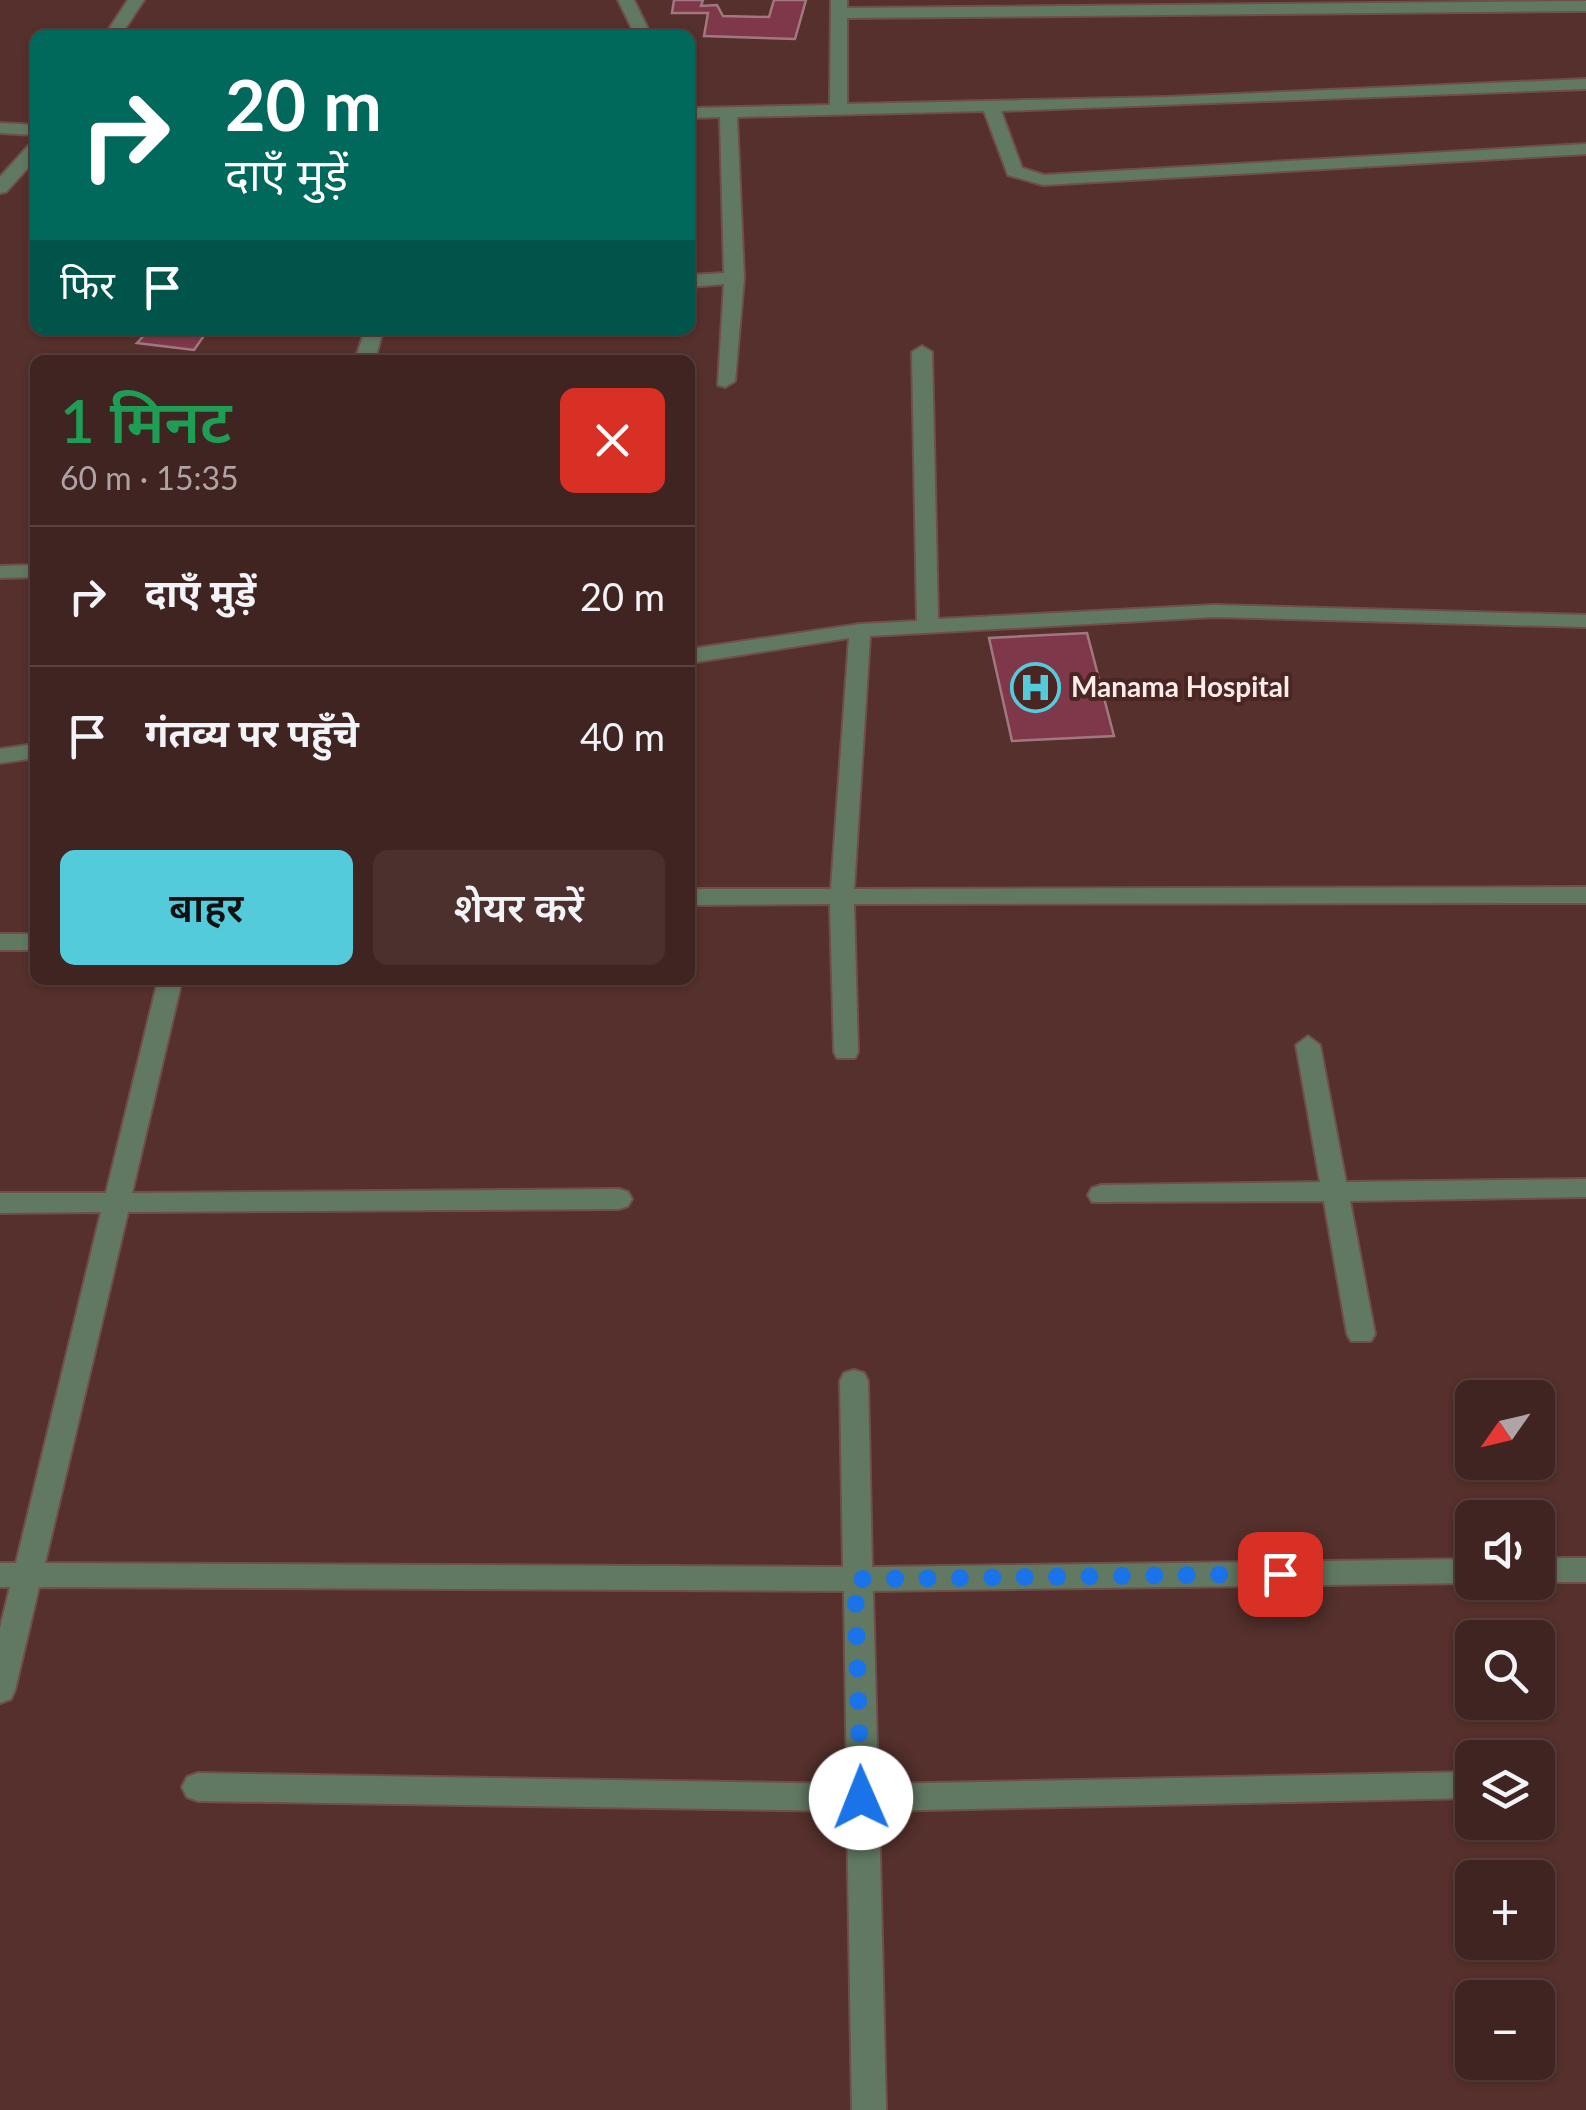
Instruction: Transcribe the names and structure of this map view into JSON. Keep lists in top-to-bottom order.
{
  "places": {
    "hospital": ["Manama Hospital"]
  },
  "north": "bottom left",
  "page": {
    "turn": ["20 m", "दाएँ मुड़ें"],
    "then": "फिर",
    "heading": ["1 मिनट", "60 m · 15:35"],
    "list": [
      {
        "name": "दाएँ मुड़ें",
        "value": "20 m"
      },
      {
        "name": "गंतव्य पर पहुँचे",
        "value": "40 m"
      }
    ],
    "buttons": ["बाहर", "शेयर करें"],
    "map_buttons": ["+", "−"]
  }
}
